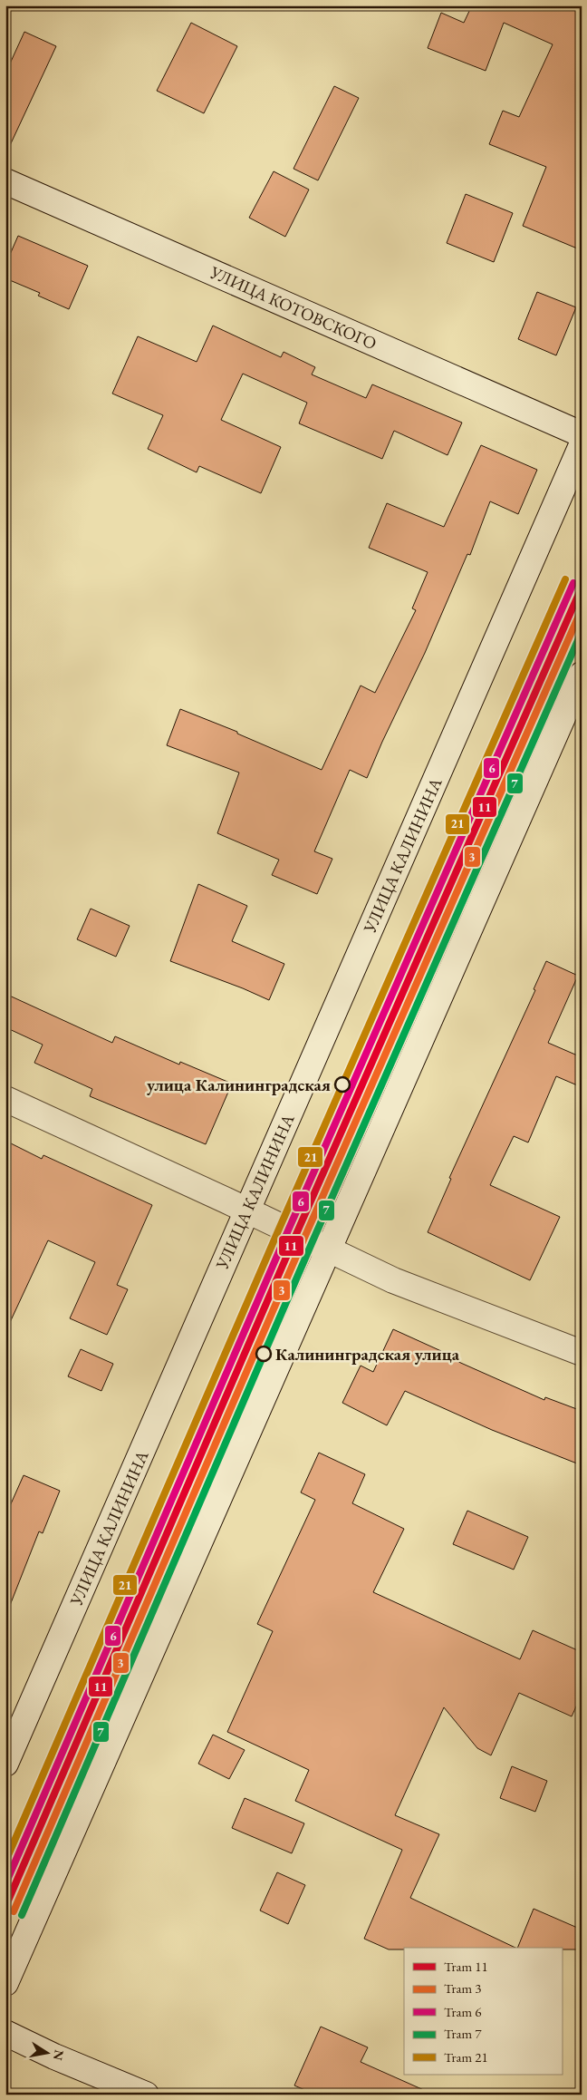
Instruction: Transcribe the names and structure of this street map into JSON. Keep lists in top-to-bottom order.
{
  "streets": {
    "street": ["УЛИЦА КОТОВСКОГО", "УЛИЦА КАЛИНИНА"]
  },
  "places": ["улица Калининградская", "Калининградская улица"],
  "lines": [
    "tram line 21",
    "tram line 6",
    "tram line 11",
    "tram line 3",
    "tram line 7"
  ],
  "legend": [
    "Tram 11",
    "Tram 3",
    "Tram 6",
    "Tram 7",
    "Tram 21"
  ],
  "north": "right"
}
